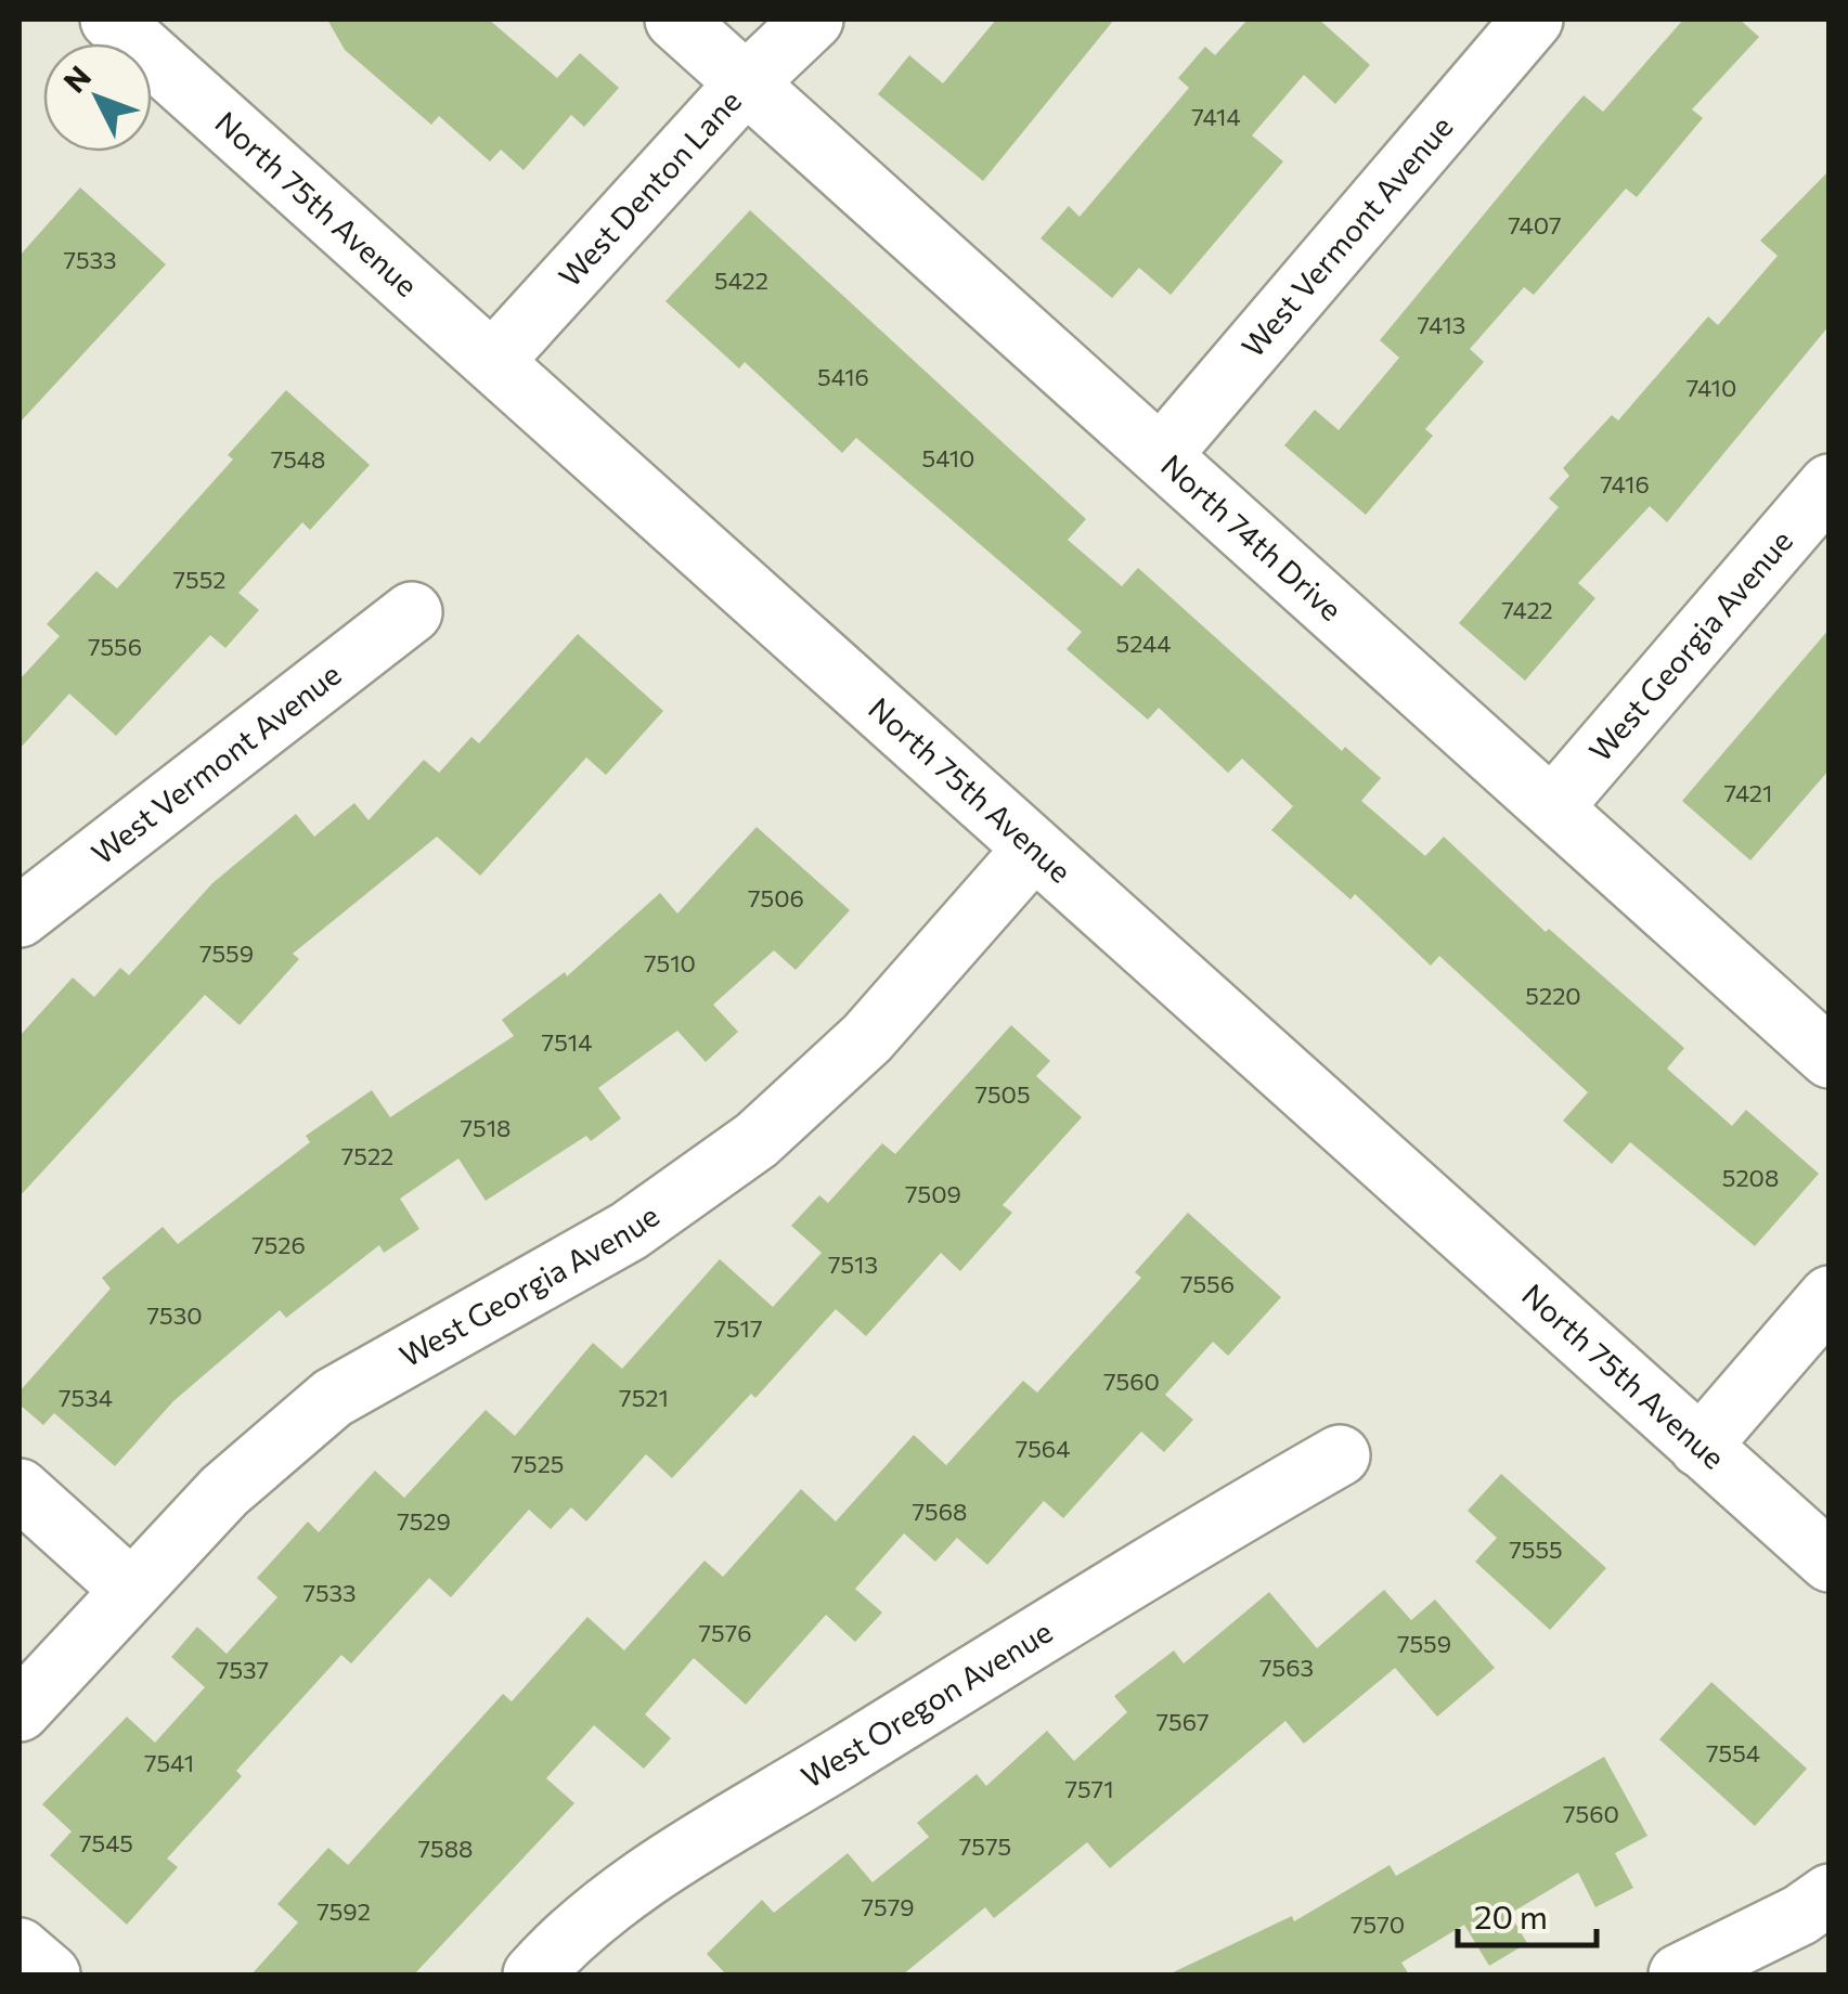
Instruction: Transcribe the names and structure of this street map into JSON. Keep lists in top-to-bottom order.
{
  "streets": {
    "street": [
      "West Denton Lane",
      "North 75th Avenue",
      "West Vermont Avenue",
      "North 74th Drive",
      "West Georgia Avenue",
      "West Oregon Avenue"
    ]
  },
  "crossings": [
    ["West Denton Lane", "North 75th Avenue"],
    ["West Denton Lane", "North 74th Drive"],
    ["North 75th Avenue", "West Georgia Avenue"],
    ["West Vermont Avenue", "North 74th Drive"],
    ["North 74th Drive", "West Georgia Avenue"]
  ],
  "house_numbers": [
    "7414",
    "7407",
    "7533",
    "5422",
    "7413",
    "5416",
    "7410",
    "5410",
    "7548",
    "7416",
    "7552",
    "7422",
    "5244",
    "7556",
    "7421",
    "7506",
    "7559",
    "7510",
    "5220",
    "7514",
    "7505",
    "7518",
    "7522",
    "5208",
    "7509",
    "7526",
    "7513",
    "7556",
    "7530",
    "7517",
    "7560",
    "7534",
    "7521",
    "7564",
    "7525",
    "7568",
    "7529",
    "7555",
    "7533",
    "7576",
    "7559",
    "7563",
    "7537",
    "7567",
    "7554",
    "7541",
    "7571",
    "7560",
    "7545",
    "7575",
    "7588",
    "7579",
    "7592",
    "7570"
  ],
  "scale_bar": "20 m",
  "north": "top left"
}
